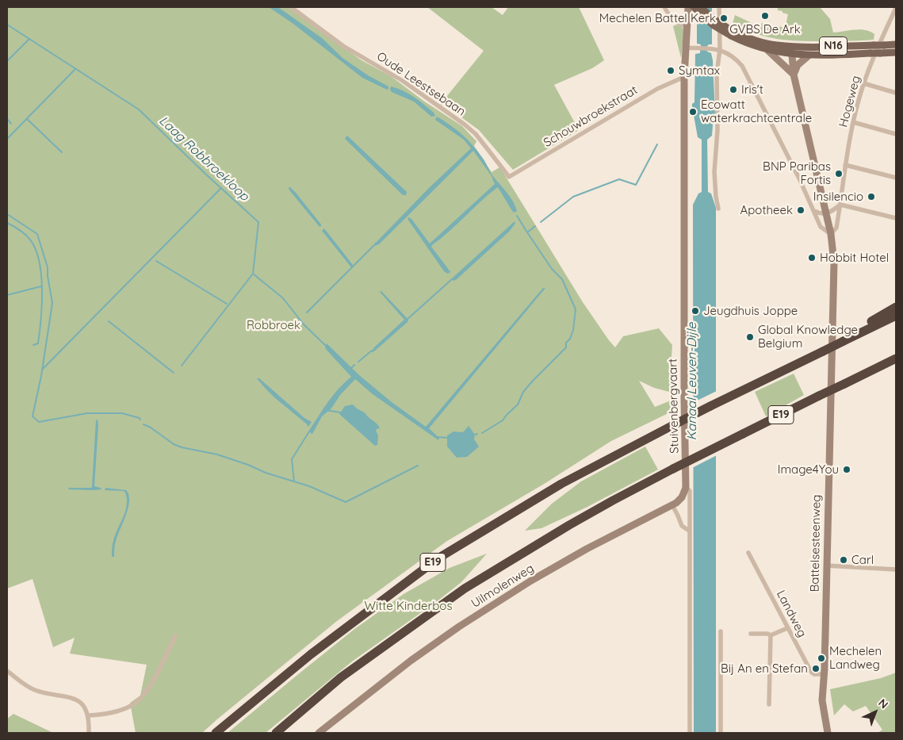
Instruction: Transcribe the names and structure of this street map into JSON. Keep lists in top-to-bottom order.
{
  "streets": {
    "highway": ["E19"],
    "main road": [
      "N16",
      "Stuivenbergvaart",
      "Battelsesteenweg",
      "Uilmolenweg"
    ],
    "street": [
      "Oude Leestsebaan",
      "Hogeweg",
      "Schouwbroekstraat",
      "Landweg"
    ]
  },
  "crossings": [
    ["N16", "Battelsesteenweg"],
    ["Oude Leestsebaan", "Schouwbroekstraat"],
    ["Hogeweg", "Battelsesteenweg"],
    ["Schouwbroekstraat", "Stuivenbergvaart"],
    ["Stuivenbergvaart", "Uilmolenweg"],
    ["Battelsesteenweg", "Landweg"]
  ],
  "water": ["Laag Robbroekloop", "Kanaal Leuven-Dijle"],
  "parks": ["Robbroek", "Witte Kinderbos"],
  "places": [
    "GVBS De Ark",
    "Mechelen Battel Kerk",
    "Symtax",
    "Iris't",
    "Ecowatt waterkrachtcentrale",
    "BNP Paribas Fortis",
    "Insilencio",
    "Apotheek",
    "Hobbit Hotel",
    "Jeugdhuis Joppe",
    "Global Knowledge Belgium",
    "Image4You",
    "Carl",
    "Mechelen Landweg",
    "Bij An en Stefan"
  ],
  "north": "top right"
}
